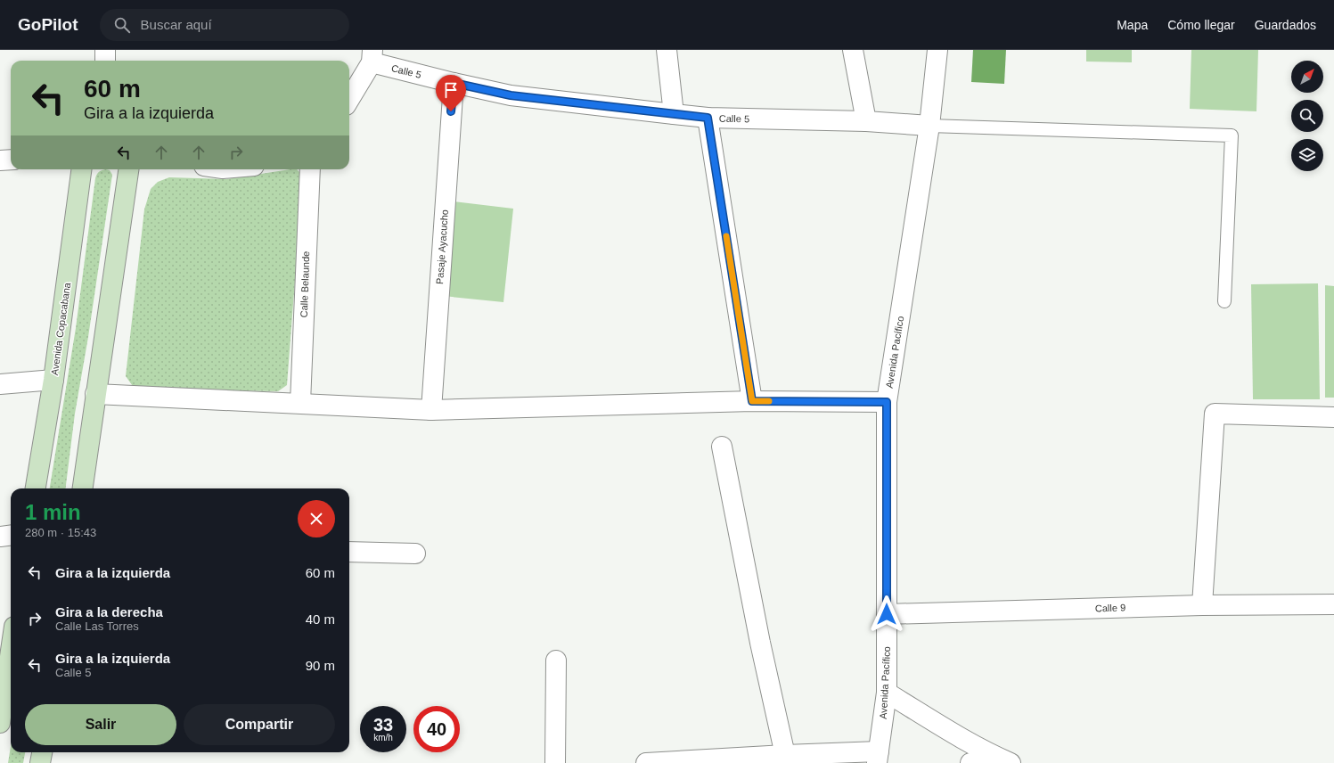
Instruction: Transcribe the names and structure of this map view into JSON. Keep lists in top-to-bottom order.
{
  "streets": {
    "main road": ["Avenida Copacabana"],
    "street": [
      "Calle 5",
      "Pasaje Ayacucho",
      "Calle Belaunde",
      "Avenida Pacífico",
      "Calle 9"
    ]
  },
  "crossings": [
    ["Calle 5", "Pasaje Ayacucho"],
    ["Calle 5", "Avenida Pacífico"],
    ["Avenida Pacífico", "Calle 9"]
  ],
  "north": "top right",
  "page": {
    "header": "GoPilot",
    "search": "Buscar aquí",
    "nav": ["Mapa", "Cómo llegar", "Guardados"],
    "turn": ["60 m", "Gira a la izquierda"],
    "heading": ["1 min", "280 m · 15:43"],
    "list": [
      {
        "name": "Gira a la izquierda",
        "value": "60 m"
      },
      {
        "name": "Gira a la derecha",
        "note": "Calle Las Torres",
        "value": "40 m"
      },
      {
        "name": "Gira a la izquierda",
        "note": "Calle 5",
        "value": "90 m"
      }
    ],
    "buttons": ["Salir", "Compartir"],
    "speed": "33 km/h",
    "limit": "40"
  }
}
